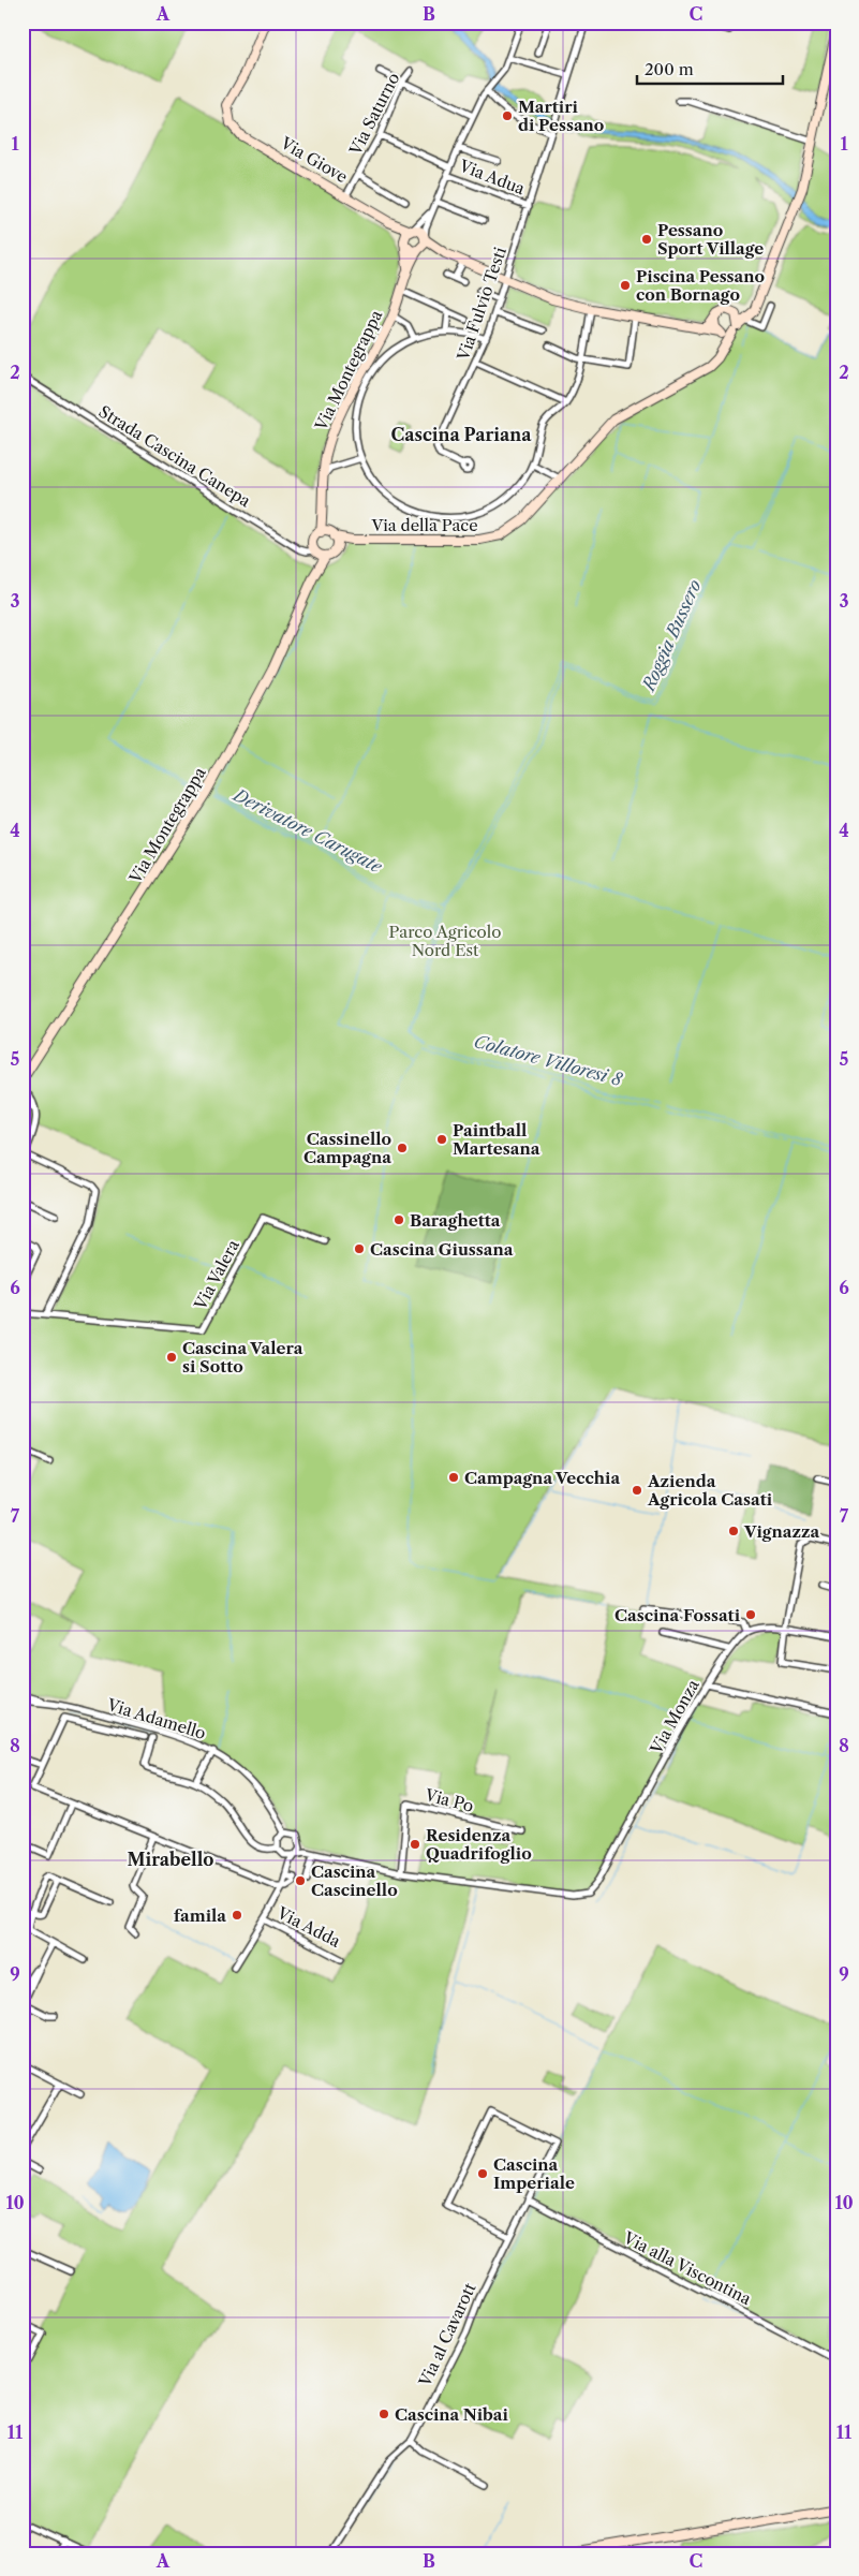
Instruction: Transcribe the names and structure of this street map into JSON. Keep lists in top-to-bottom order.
{
  "streets": {
    "street": [
      "Via Saturno",
      "Via Giove",
      "Via Adua",
      "Via Fulvio Testi",
      "Via Montegrappa",
      "Strada Cascina Canepa",
      "Via della Pace",
      "Via Valera",
      "Via Monza",
      "Via Adamello",
      "Via Po",
      "Via Adda",
      "Via alla Viscontina",
      "Via al Cavarott"
    ]
  },
  "crossings": [
    ["Via Saturno", "Via Giove"],
    ["Via Giove", "Via Montegrappa"],
    ["Via Adua", "Via Fulvio Testi"],
    ["Via Montegrappa", "Strada Cascina Canepa"],
    ["Via Montegrappa", "Via della Pace"],
    ["Strada Cascina Canepa", "Via della Pace"],
    ["Via Monza", "Via Po"],
    ["Via Adamello", "Via Adda"],
    ["Via alla Viscontina", "Via al Cavarott"]
  ],
  "districts": ["Cascina Pariana", "Mirabello"],
  "water": ["Roggia Bussero", "Derivatore Carugate", "Colatore Villoresi 8"],
  "parks": ["Parco Agricolo Nord Est"],
  "places": [
    "Martiri di Pessano",
    "Pessano Sport Village",
    "Piscina Pessano con Bornago",
    "Paintball Martesana",
    "Cassinello Campagna",
    "Baraghetta",
    "Cascina Giussana",
    "Cascina Valera si Sotto",
    "Campagna Vecchia",
    "Azienda Agricola Casati",
    "Vignazza",
    "Cascina Fossati",
    "Residenza Quadrifoglio",
    "Cascina Cascinello",
    "famila",
    "Cascina Imperiale",
    "Cascina Nibai"
  ],
  "scale_bar": "200 m",
  "grid": {
    "columns": ["A", "B", "C"],
    "rows": [
      "1",
      "2",
      "3",
      "4",
      "5",
      "6",
      "7",
      "8",
      "9",
      "10",
      "11"
    ]
  }
}
